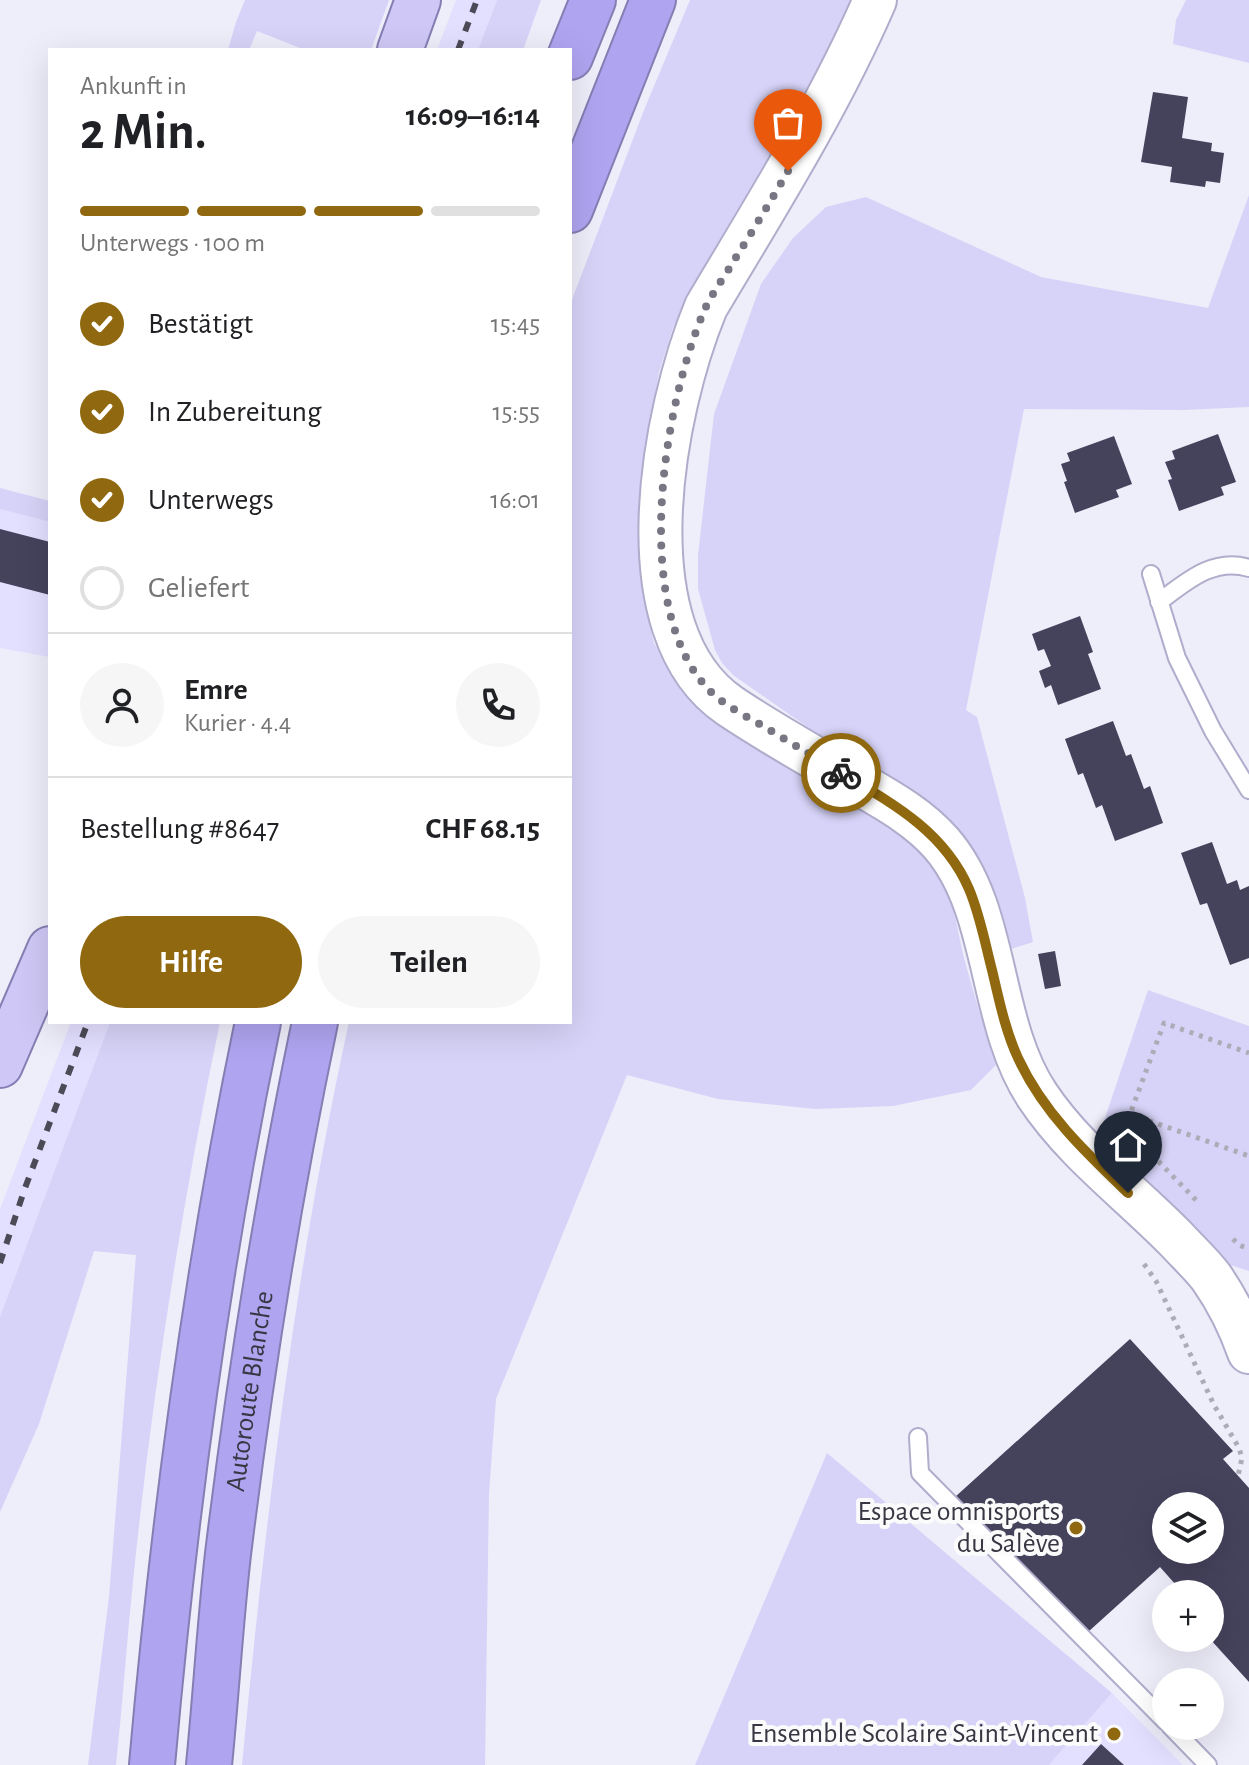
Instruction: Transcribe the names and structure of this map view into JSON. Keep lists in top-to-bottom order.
{
  "streets": {
    "highway": ["Autoroute Blanche"]
  },
  "places": ["Espace omnisports du Salève", "Ensemble Scolaire Saint-Vincent"],
  "page": {
    "heading": ["2 Min.", "Ankunft in", "16:09–16:14"],
    "panel": [
      "Emre",
      "Kurier · 4.4",
      "Bestellung #8647",
      "CHF 68.15"
    ],
    "bar": "Unterwegs · 100 m",
    "list": [
      ["Bestätigt", "15:45"],
      ["In Zubereitung", "15:55"],
      ["Unterwegs", "16:01"],
      "Geliefert"
    ],
    "buttons": ["Hilfe", "Teilen"],
    "map_buttons": ["+", "−"]
  }
}
